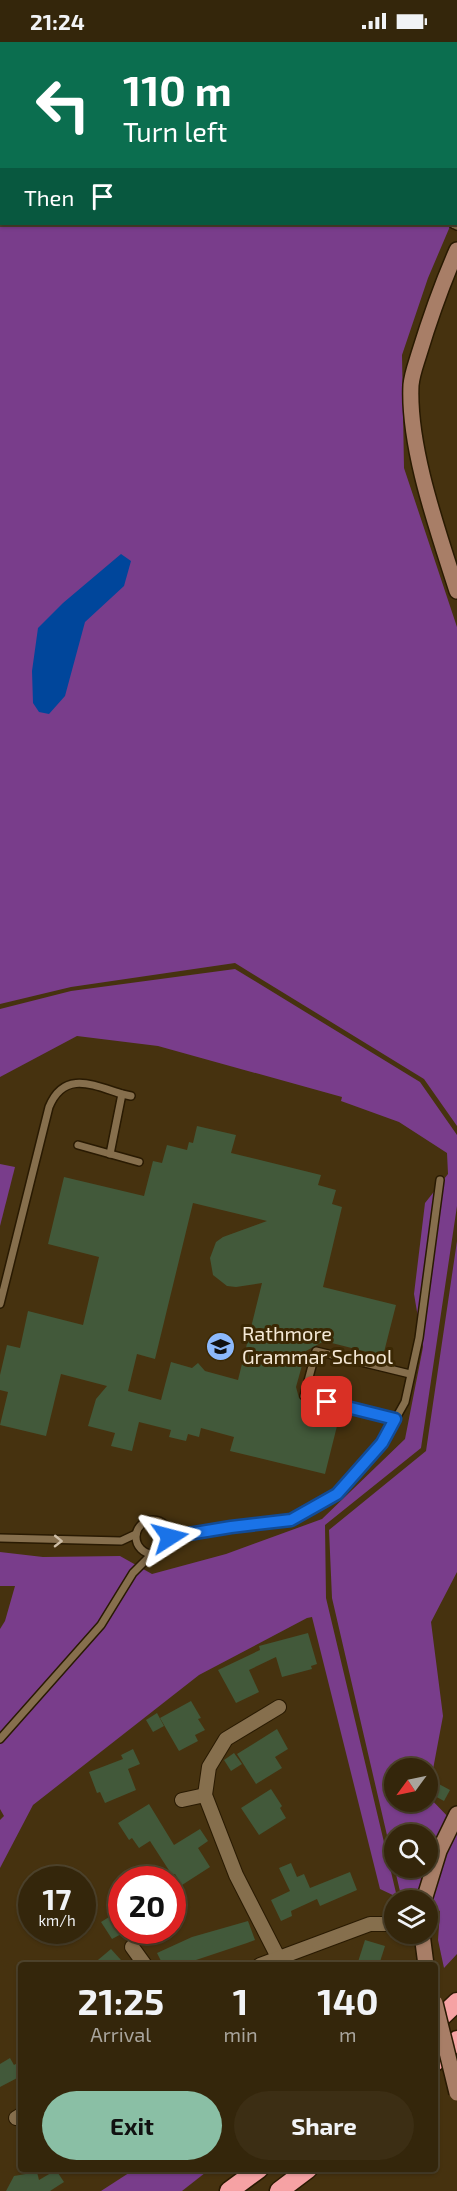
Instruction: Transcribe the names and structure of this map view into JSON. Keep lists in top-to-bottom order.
{
  "places": {
    "school or university": ["Rathmore Grammar School"]
  },
  "north": "bottom left",
  "page": {
    "status": "21:24",
    "turn": ["110 m", "Turn left"],
    "then": "Then",
    "speed": "17 km/h",
    "limit": "20",
    "eta": [
      "21:25",
      "Arrival",
      "1",
      "min",
      "140",
      "m"
    ],
    "buttons": ["Exit", "Share"]
  }
}
